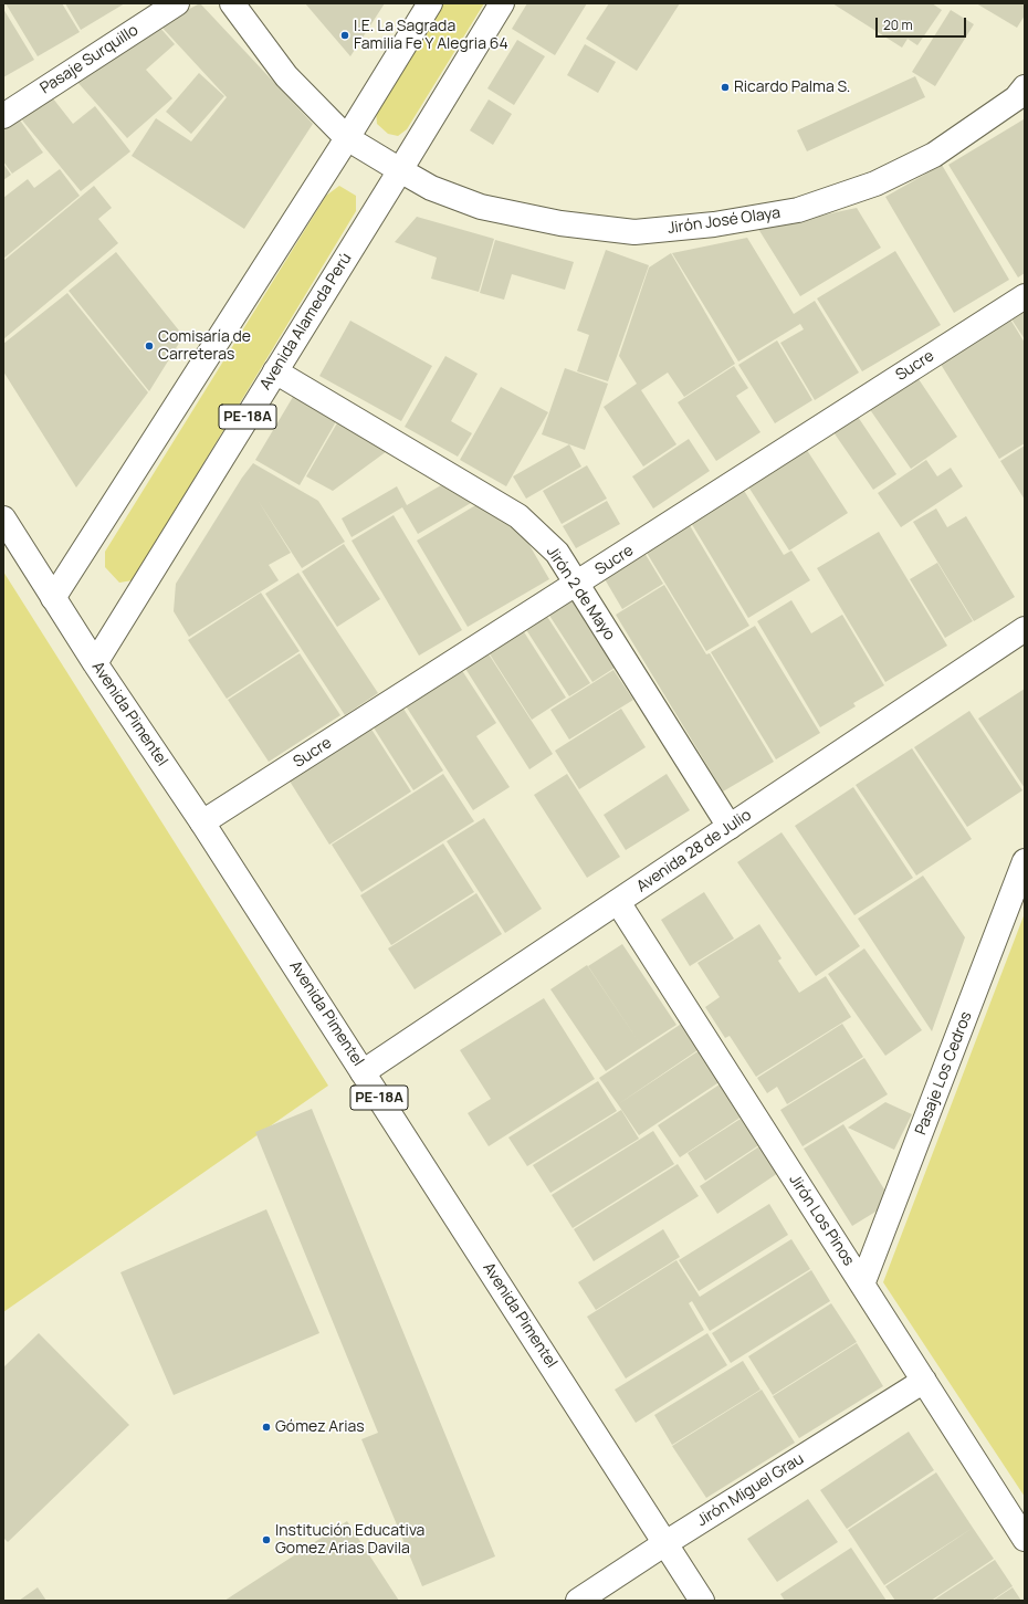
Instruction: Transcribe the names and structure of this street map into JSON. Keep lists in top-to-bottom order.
{
  "streets": {
    "main road": [
      "Pasaje Surquillo",
      "Jirón José Olaya",
      "Avenida Alameda Perú",
      "Sucre",
      "PE-18A",
      "Jirón 2 de Mayo",
      "Avenida Pimentel",
      "Avenida 28 de Julio",
      "Pasaje Los Cedros",
      "Jirón Los Pinos",
      "Jirón Miguel Grau"
    ]
  },
  "crossings": [
    ["Jirón José Olaya", "Avenida Alameda Perú"],
    ["Avenida Alameda Perú", "Jirón 2 de Mayo"],
    ["Avenida Alameda Perú", "Avenida Pimentel"],
    ["Sucre", "Jirón 2 de Mayo"],
    ["Sucre", "Avenida Pimentel"],
    ["Jirón 2 de Mayo", "Avenida 28 de Julio"],
    ["Avenida Pimentel", "Avenida 28 de Julio"],
    ["Avenida Pimentel", "Jirón Miguel Grau"],
    ["Avenida 28 de Julio", "Jirón Los Pinos"],
    ["Pasaje Los Cedros", "Jirón Los Pinos"],
    ["Jirón Los Pinos", "Jirón Miguel Grau"]
  ],
  "places": [
    "I.E. La Sagrada Familia Fe Y Alegria 64",
    "Ricardo Palma S.",
    "Comisaría de Carreteras",
    "Gómez Arias",
    "Institución Educativa Gomez Arias Davila"
  ],
  "scale_bar": "20 m"
}
